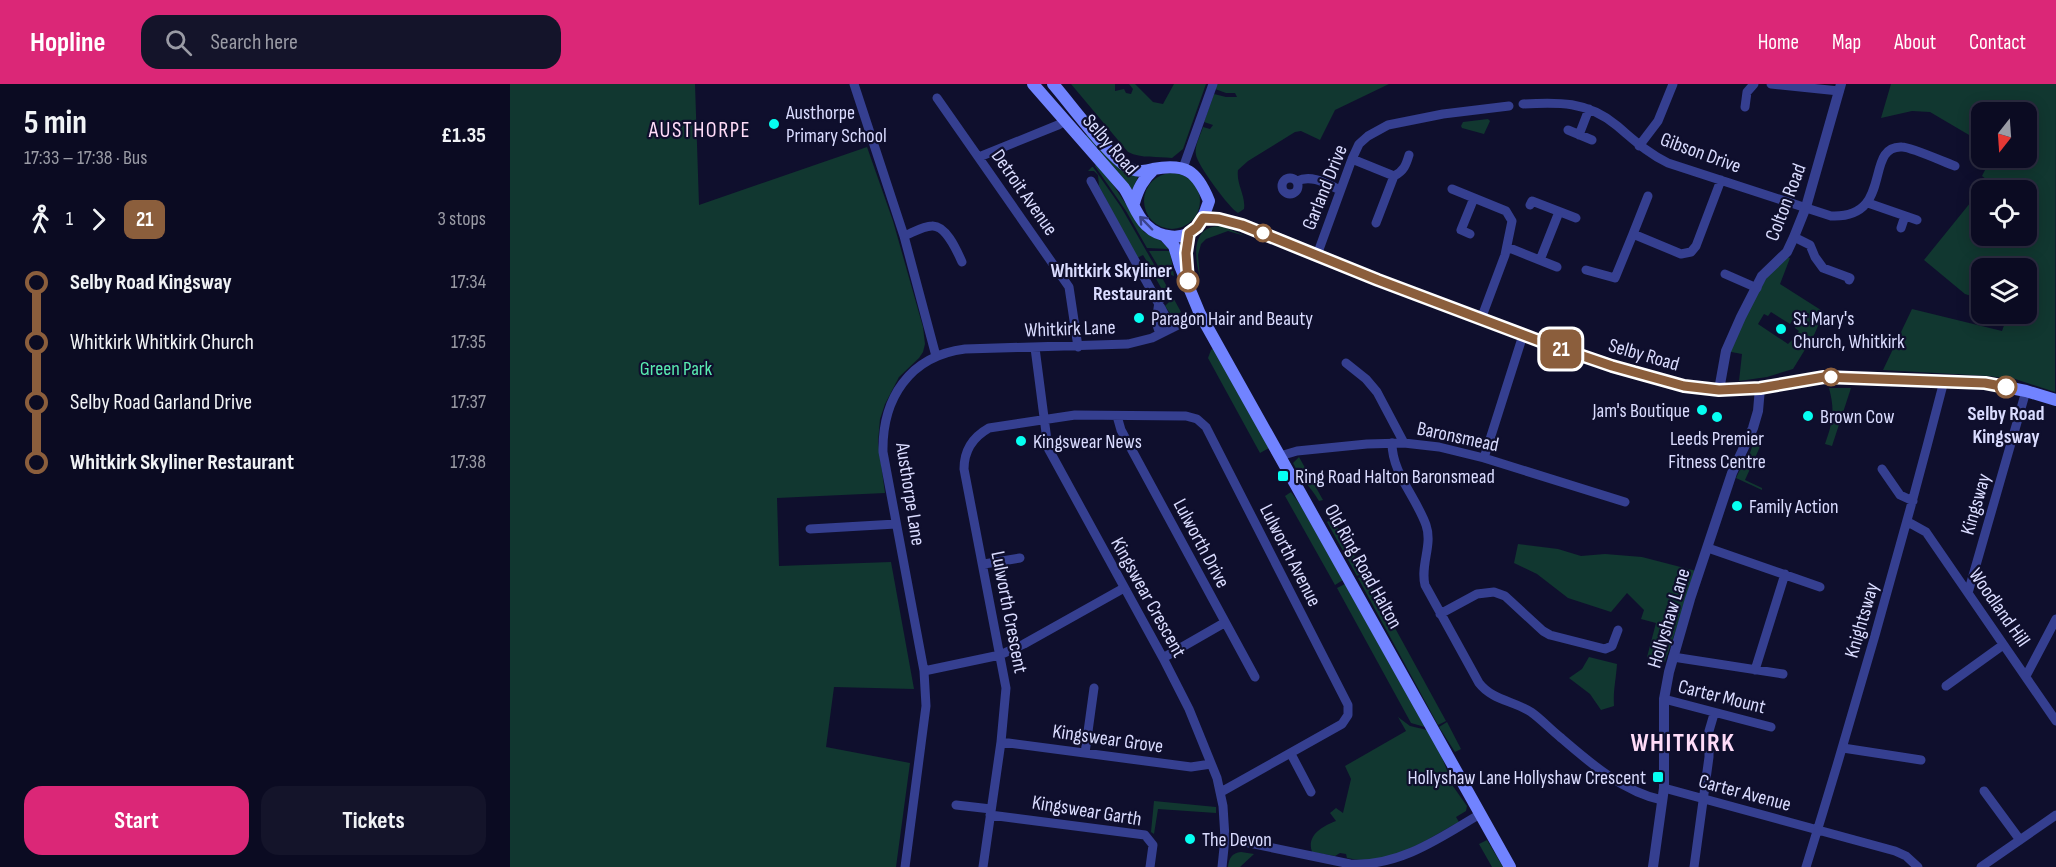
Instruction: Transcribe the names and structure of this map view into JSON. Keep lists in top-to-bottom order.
{
  "streets": {
    "main road": ["Selby Road", "Old Ring Road Halton"],
    "street": [
      "Gibson Drive",
      "Garland Drive",
      "Detroit Avenue",
      "Colton Road",
      "Whitkirk Lane",
      "Baronsmead",
      "Austhorpe Lane",
      "Kingsway",
      "Lulworth Drive",
      "Lulworth Avenue",
      "Kingswear Crescent",
      "Woodland Hill",
      "Lulworth Crescent",
      "Hollyshaw Lane",
      "Knightsway",
      "Carter Mount",
      "Kingswear Grove",
      "Carter Avenue",
      "Kingswear Garth"
    ]
  },
  "crossings": [
    ["Selby Road", "Garland Drive"],
    ["Selby Road", "Colton Road"],
    ["Selby Road", "Kingsway"],
    ["Selby Road", "Old Ring Road Halton"],
    ["Selby Road", "Hollyshaw Lane"],
    ["Selby Road", "Knightsway"],
    ["Gibson Drive", "Colton Road"],
    ["Detroit Avenue", "Whitkirk Lane"],
    ["Whitkirk Lane", "Austhorpe Lane"],
    ["Whitkirk Lane", "Old Ring Road Halton"],
    ["Whitkirk Lane", "Kingswear Crescent"],
    ["Baronsmead", "Old Ring Road Halton"],
    ["Kingsway", "Woodland Hill"],
    ["Lulworth Drive", "Lulworth Avenue"],
    ["Lulworth Avenue", "Kingswear Crescent"],
    ["Lulworth Avenue", "Lulworth Crescent"],
    ["Kingswear Crescent", "Lulworth Crescent"],
    ["Kingswear Crescent", "Kingswear Grove"],
    ["Woodland Hill", "Knightsway"],
    ["Lulworth Crescent", "Kingswear Grove"],
    ["Lulworth Crescent", "Kingswear Garth"],
    ["Hollyshaw Lane", "Carter Mount"],
    ["Hollyshaw Lane", "Carter Avenue"],
    ["Knightsway", "Carter Avenue"]
  ],
  "districts": ["AUSTHORPE", "WHITKIRK"],
  "parks": ["Green Park"],
  "places": {
    "other": [
      "Austhorpe Primary School",
      "Whitkirk Skyliner Restaurant",
      "Paragon Hair and Beauty",
      "St Mary's Church, Whitkirk",
      "Selby Road Kingsway",
      "Jam's Boutique",
      "Brown Cow",
      "Leeds Premier Fitness Centre",
      "Kingswear News",
      "Family Action",
      "The Devon"
    ],
    "transit": ["Ring Road Halton Baronsmead", "Hollyshaw Lane Hollyshaw Crescent"]
  },
  "lines": ["bus line 21"],
  "north": "bottom",
  "page": {
    "header": "Hopline",
    "search": "Search here",
    "nav": [
      "Home",
      "Map",
      "About",
      "Contact"
    ],
    "heading": ["5 min", "17:33 – 17:38 · Bus", "£1.35"],
    "on_map": "21",
    "legs": ["1", "21", "3 stops"],
    "list": [
      {
        "name": "Selby Road Kingsway",
        "value": "17:34"
      },
      {
        "name": "Whitkirk Whitkirk Church",
        "value": "17:35"
      },
      {
        "name": "Selby Road Garland Drive",
        "value": "17:37"
      },
      {
        "name": "Whitkirk Skyliner Restaurant",
        "value": "17:38"
      }
    ],
    "buttons": ["Start", "Tickets"]
  }
}
